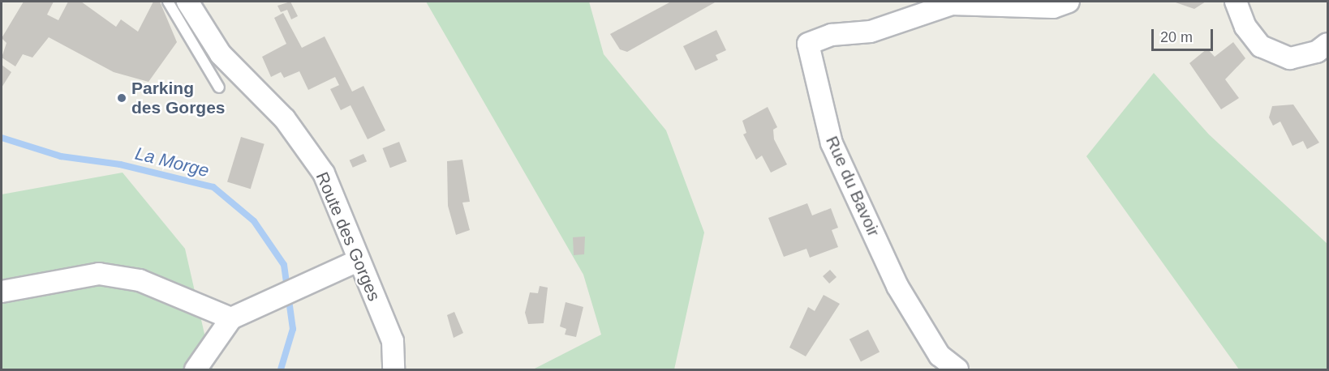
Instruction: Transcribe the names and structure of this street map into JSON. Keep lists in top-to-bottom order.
{
  "streets": {
    "street": ["Rue du Bavoir", "Route des Gorges"]
  },
  "water": ["La Morge"],
  "places": ["Parking des Gorges"],
  "scale_bar": "20 m"
}
